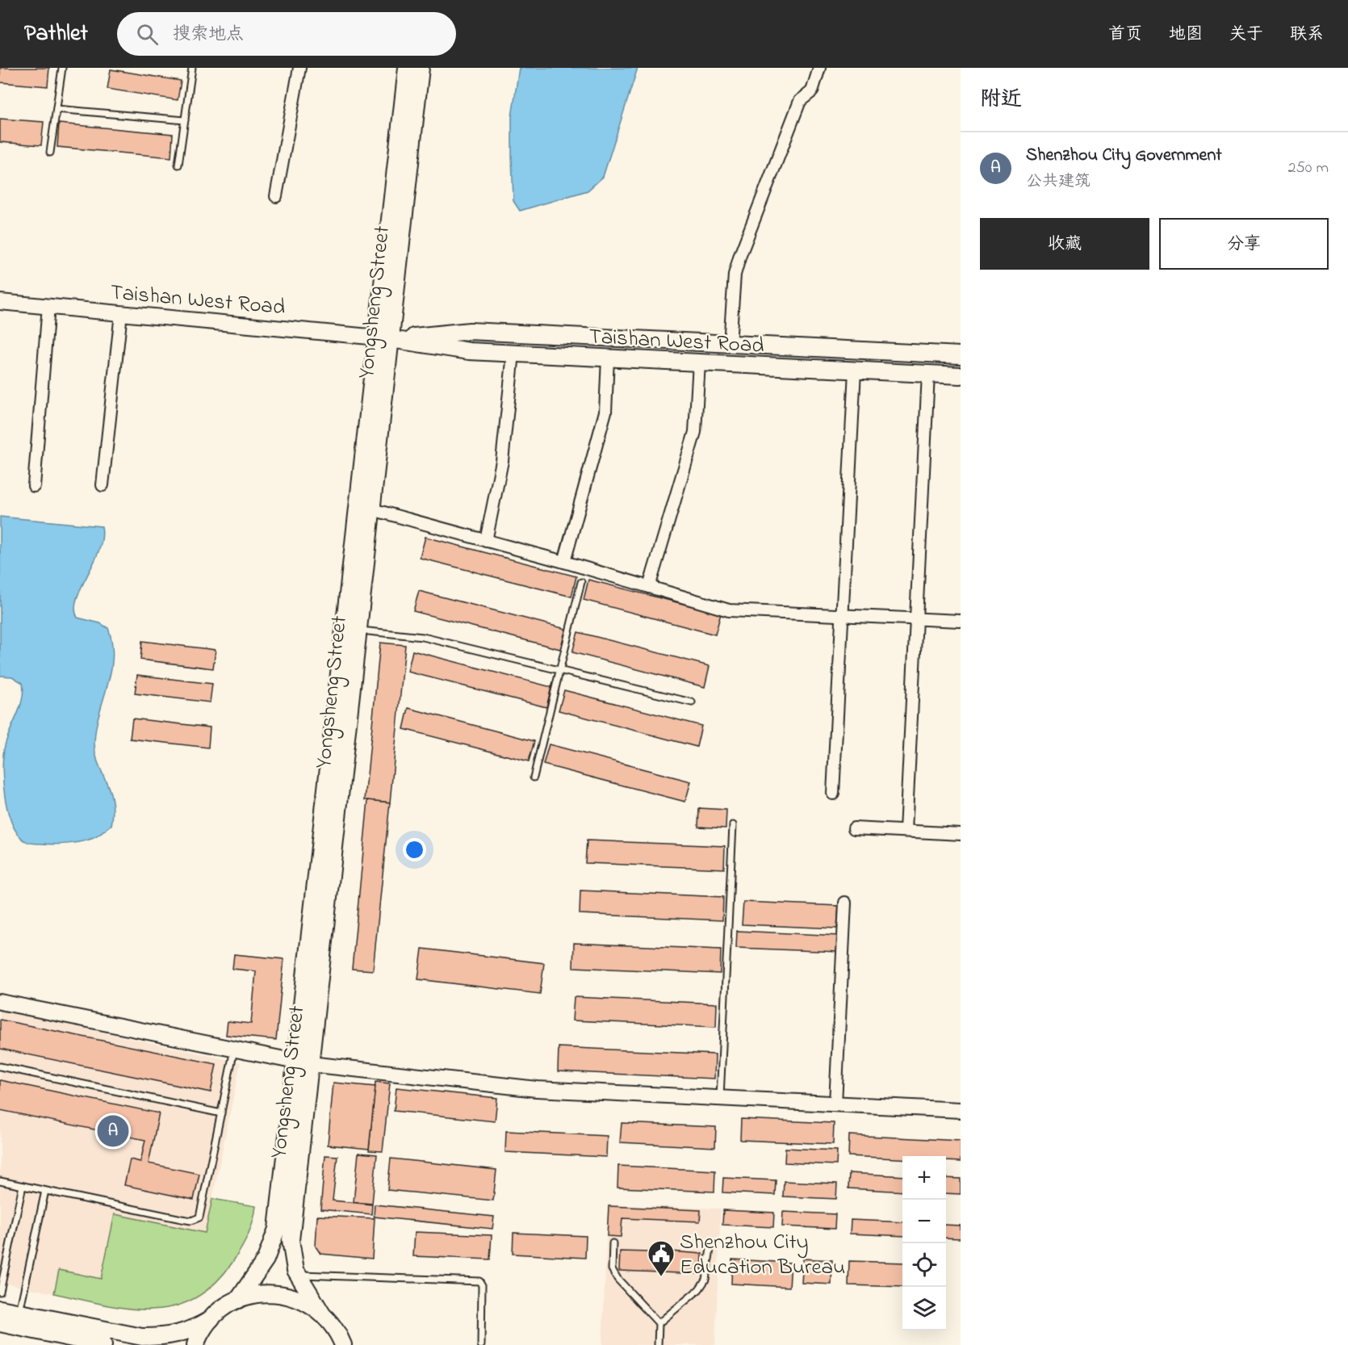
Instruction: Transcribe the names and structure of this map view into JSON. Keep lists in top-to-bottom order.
{
  "streets": {
    "main road": ["Taishan West Road", "Yongsheng Street"]
  },
  "crossings": [
    ["Taishan West Road", "Yongsheng Street"]
  ],
  "places": {
    "public building": ["Shenzhou City Education Bureau"]
  },
  "page": {
    "header": "Pathlet",
    "search": "搜索地点",
    "nav": [
      "首页",
      "地图",
      "关于",
      "联系"
    ],
    "heading": "附近",
    "list": [
      {
        "mark": "A",
        "name": "Shenzhou City Government",
        "note": "公共建筑",
        "value": "250 m"
      }
    ],
    "buttons": ["收藏", "分享"],
    "pins": "A",
    "map_buttons": ["+", "−"]
  }
}
